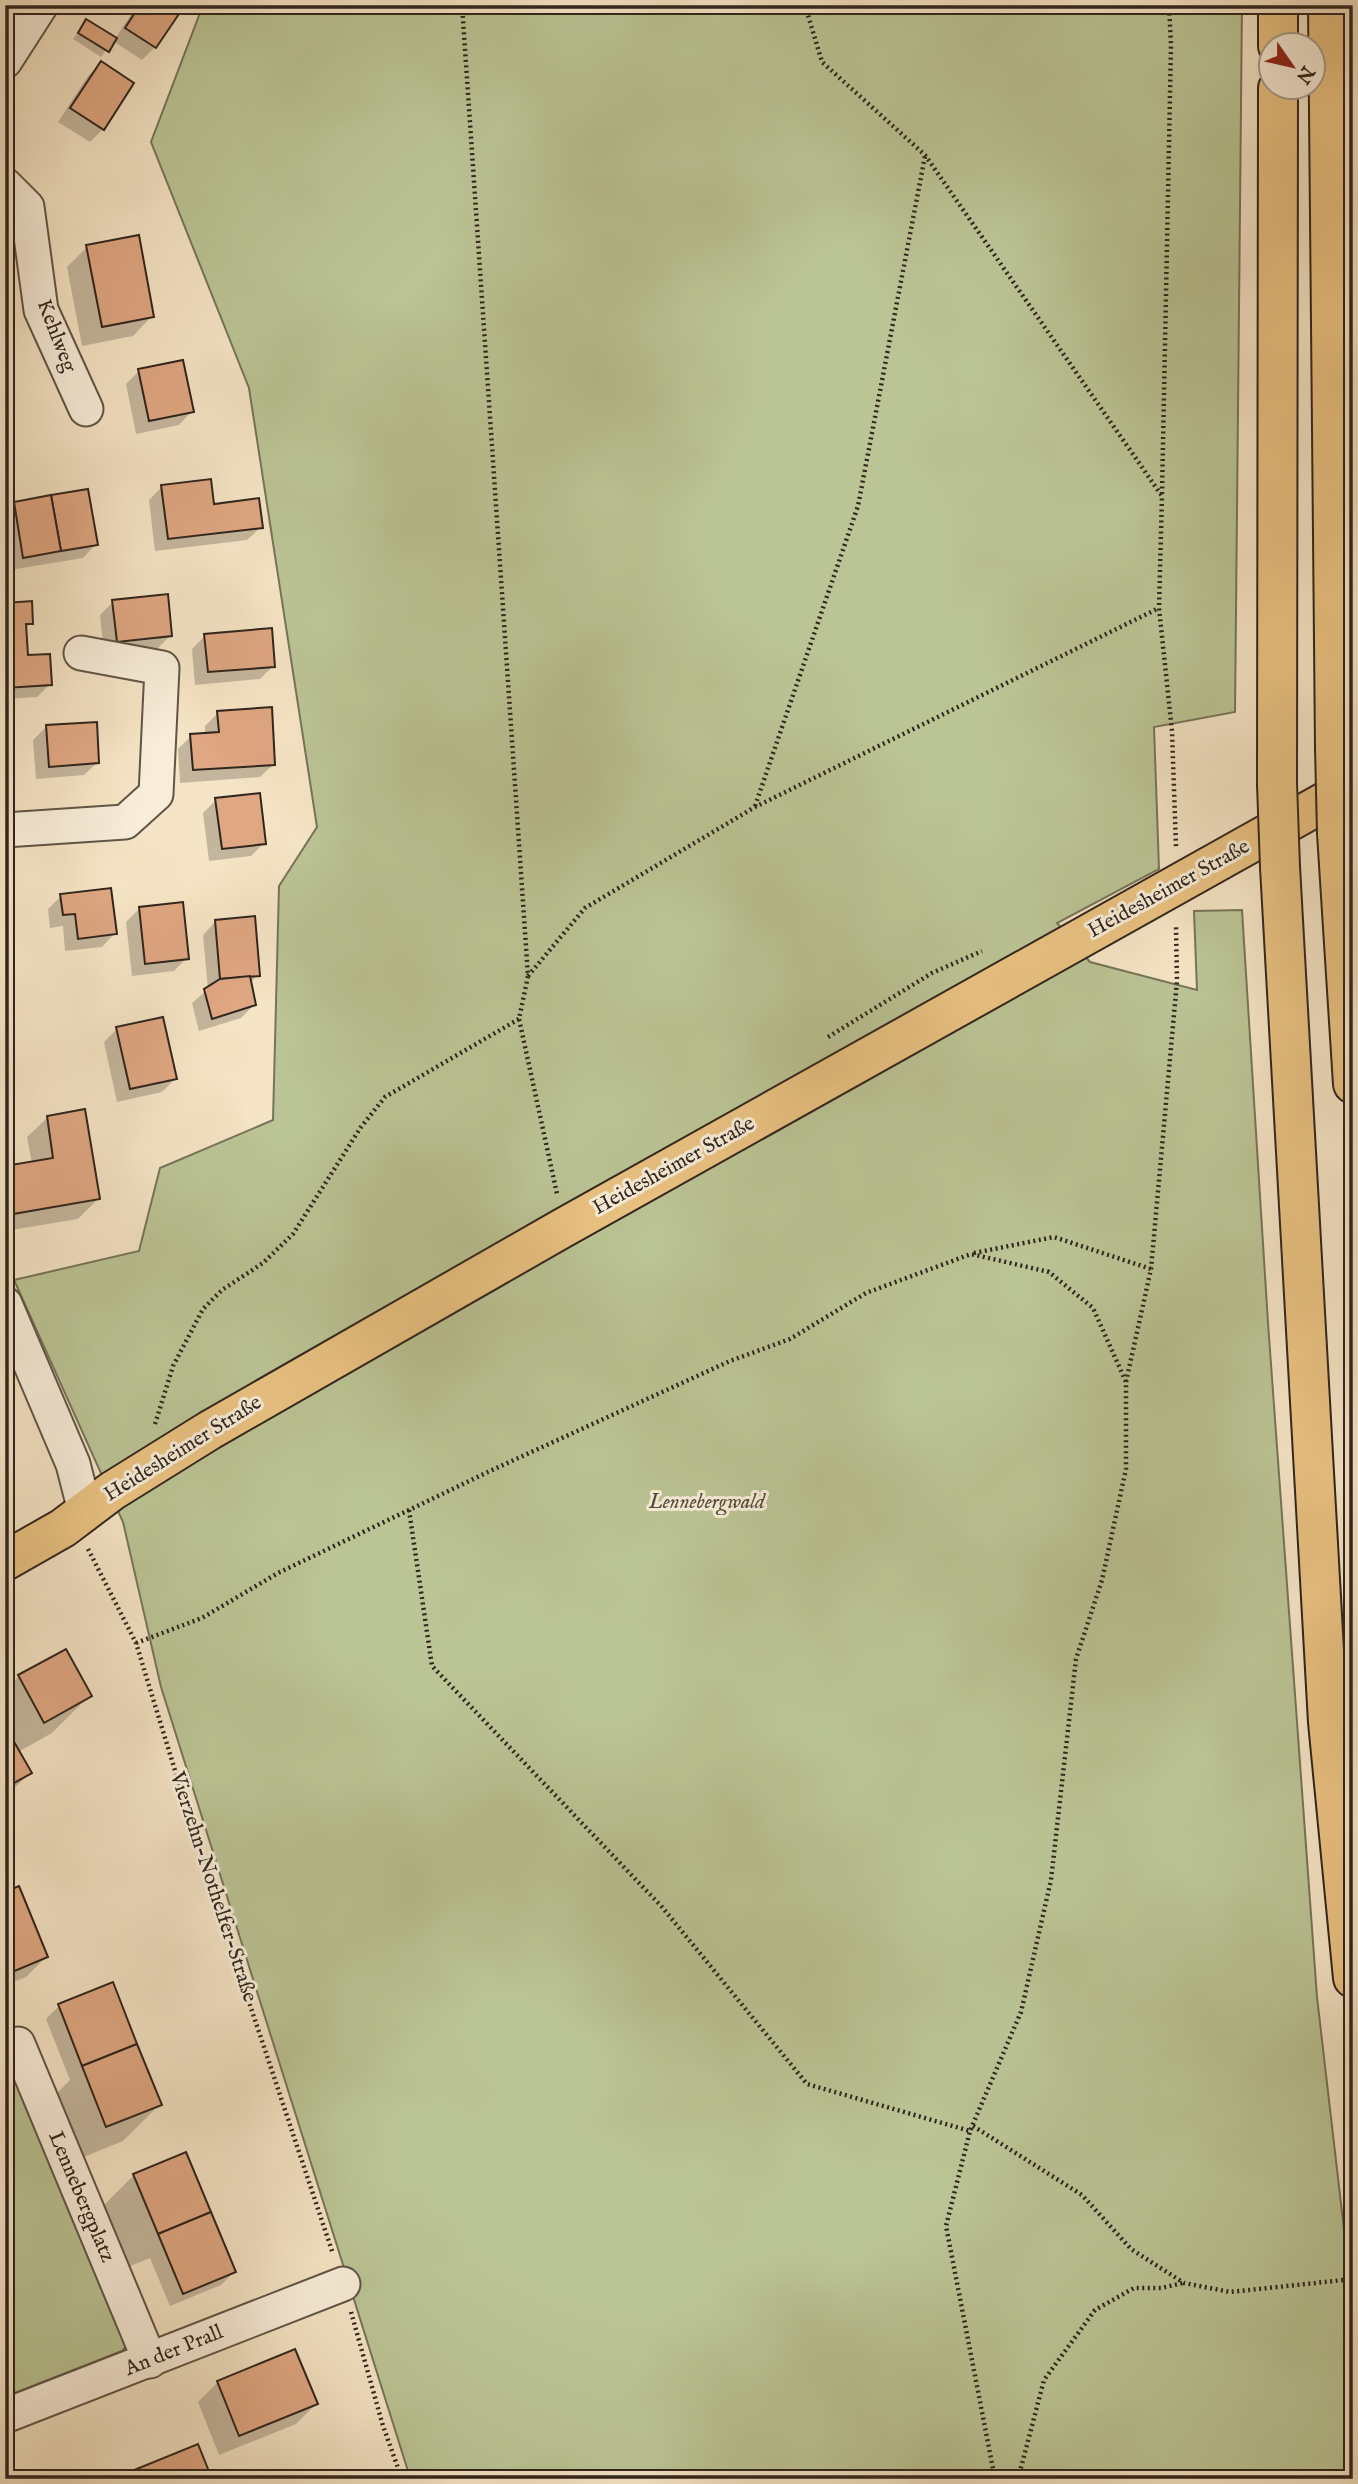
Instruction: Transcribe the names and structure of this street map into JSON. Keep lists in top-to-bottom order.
{
  "streets": {
    "main road": ["Heidesheimer Straße"],
    "street": ["Kehlweg", "Lennebergplatz", "An der Prall"],
    "path": ["Vierzehn-Nothelfer-Straße"]
  },
  "crossings": [
    ["Heidesheimer Straße", "Vierzehn-Nothelfer-Straße"],
    ["Vierzehn-Nothelfer-Straße", "An der Prall"],
    ["Lennebergplatz", "An der Prall"]
  ],
  "parks": ["Lennebergwald"],
  "north": "bottom right"
}
